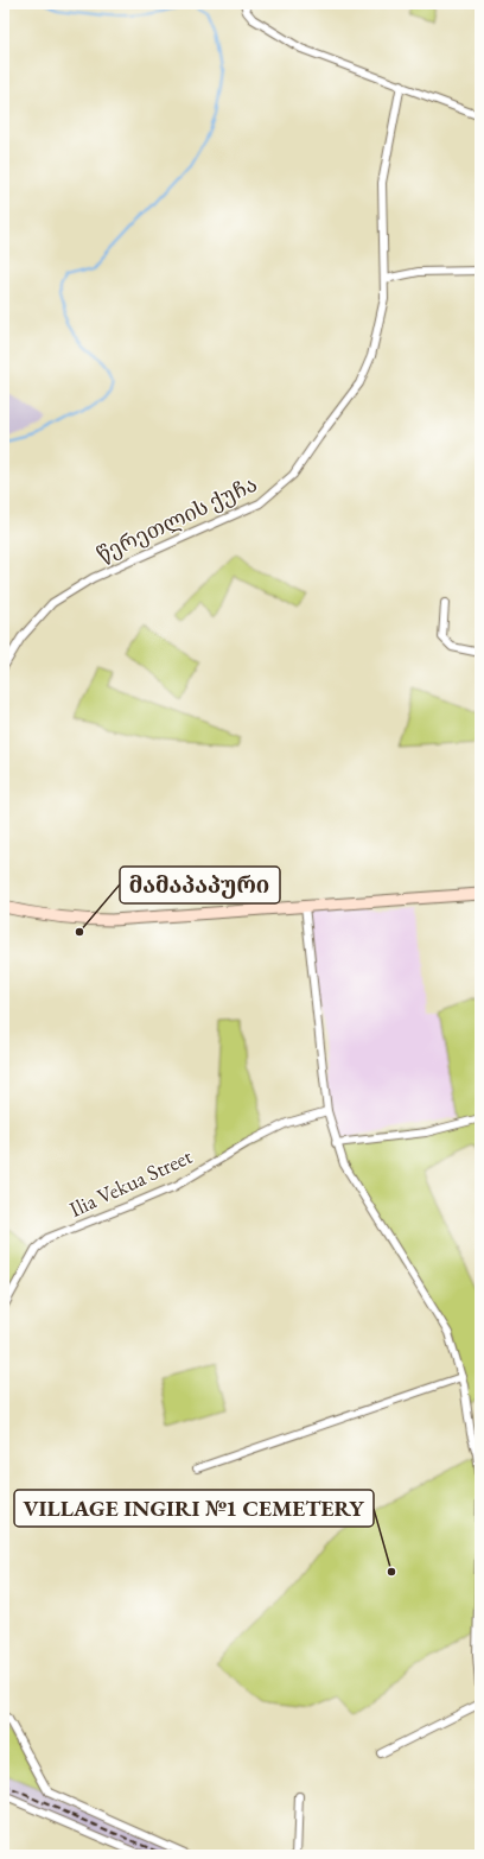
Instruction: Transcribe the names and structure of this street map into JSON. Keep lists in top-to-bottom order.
{
  "streets": {
    "street": ["წერეთლის ქუჩა", "Ilia Vekua Street"]
  },
  "places": ["მამაპაპური", "VILLAGE INGIRI №1 CEMETERY"]
}
